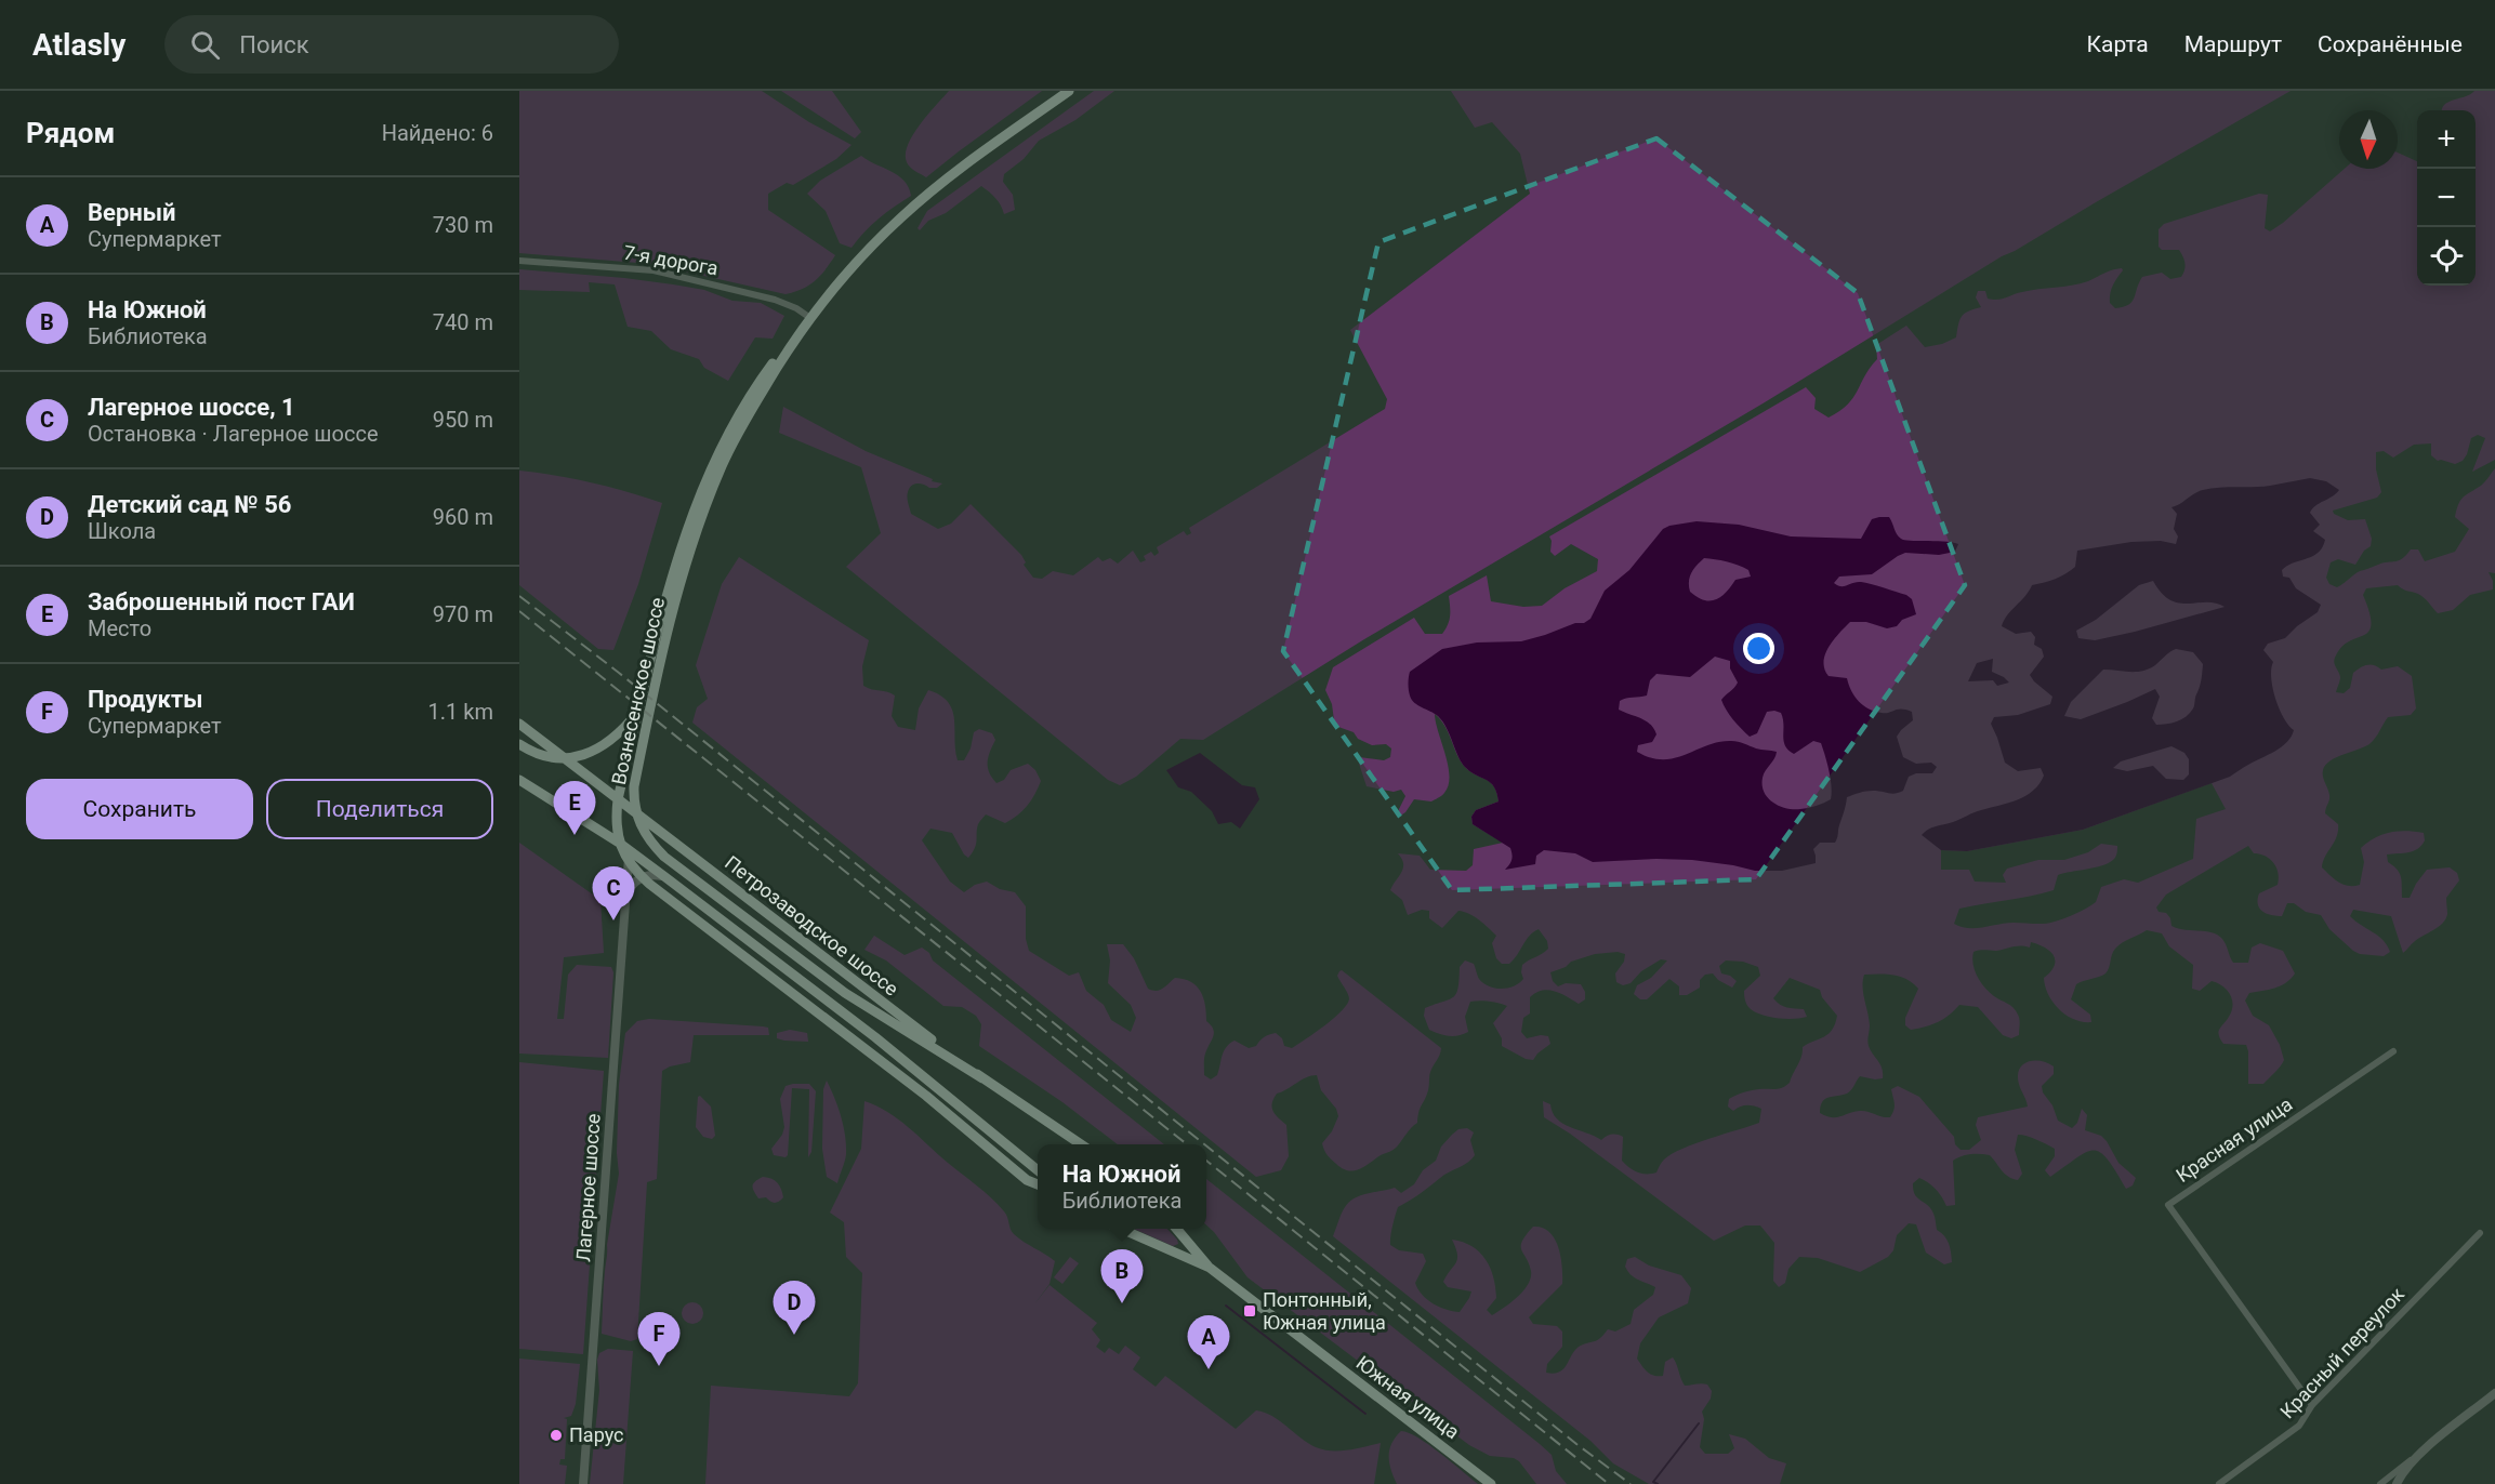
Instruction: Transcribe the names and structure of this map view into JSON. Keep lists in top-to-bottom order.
{
  "streets": {
    "main road": ["Вознесенское шоссе", "Петрозаводское шоссе", "Южная улица"],
    "street": [
      "7-я дорога",
      "Красная улица",
      "Лагерное шоссе",
      "Красный переулок"
    ]
  },
  "crossings": [
    ["7-я дорога", "Вознесенское шоссе"],
    ["Вознесенское шоссе", "Петрозаводское шоссе"],
    ["Красная улица", "Красный переулок"]
  ],
  "places": {
    "transit": ["Понтонный, Южная улица"],
    "other": ["Парус"]
  },
  "north": "bottom",
  "page": {
    "header": "Atlasly",
    "search": "Поиск",
    "nav": ["Карта", "Маршрут", "Сохранённые"],
    "heading": ["Рядом", "Найдено: 6"],
    "map_buttons": ["+", "−"],
    "list": [
      {
        "mark": "A",
        "name": "Верный",
        "note": "Супермаркет",
        "value": "730 m"
      },
      {
        "mark": "B",
        "name": "На Южной",
        "note": "Библиотека",
        "value": "740 m"
      },
      {
        "mark": "C",
        "name": "Лагерное шоссе, 1",
        "note": "Остановка · Лагерное шоссе",
        "value": "950 m"
      },
      {
        "mark": "D",
        "name": "Детский сад № 56",
        "note": "Школа",
        "value": "960 m"
      },
      {
        "mark": "E",
        "name": "Заброшенный пост ГАИ",
        "note": "Место",
        "value": "970 m"
      },
      {
        "mark": "F",
        "name": "Продукты",
        "note": "Супермаркет",
        "value": "1.1 km"
      }
    ],
    "buttons": ["Сохранить", "Поделиться"],
    "pins": [
      "E",
      "C",
      "B",
      "D",
      "F",
      "A"
    ],
    "popup": ["На Южной", "Библиотека"]
  }
}
